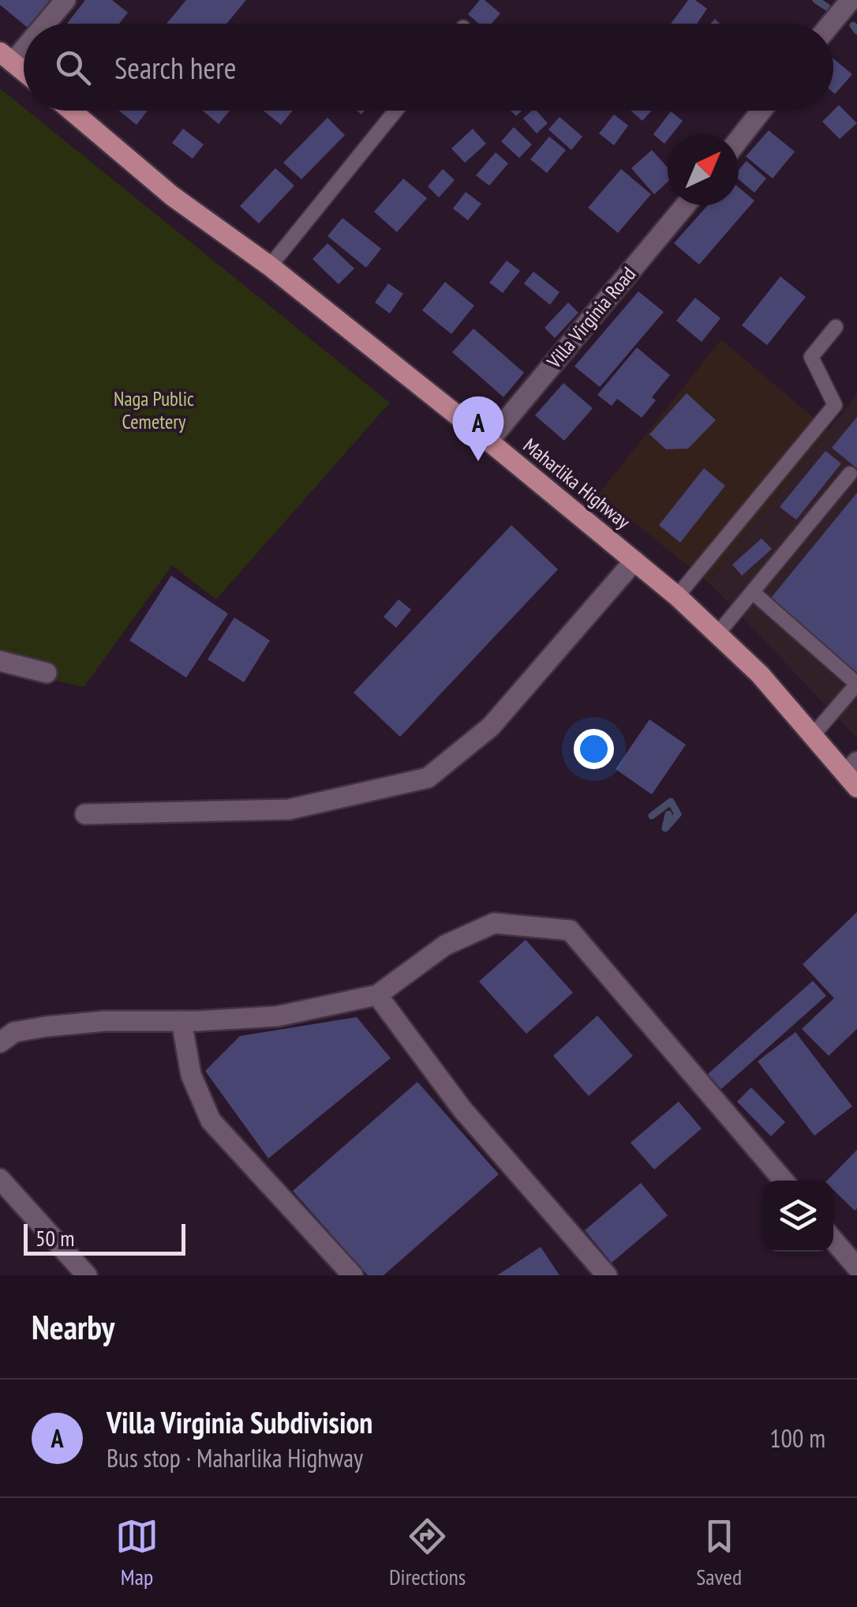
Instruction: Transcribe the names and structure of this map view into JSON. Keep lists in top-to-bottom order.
{
  "streets": {
    "main road": ["Maharlika Highway"],
    "street": ["Villa Virginia Road"]
  },
  "crossings": [
    ["Villa Virginia Road", "Maharlika Highway"]
  ],
  "parks": ["Naga Public Cemetery"],
  "scale_bar": "50 m",
  "north": "top right",
  "page": {
    "search": "Search here",
    "pins": "A",
    "scale": "50 m",
    "heading": "Nearby",
    "list": [
      {
        "mark": "A",
        "name": "Villa Virginia Subdivision",
        "note": "Bus stop · Maharlika Highway",
        "value": "100 m"
      }
    ],
    "nav": ["Map", "Directions", "Saved"]
  }
}
